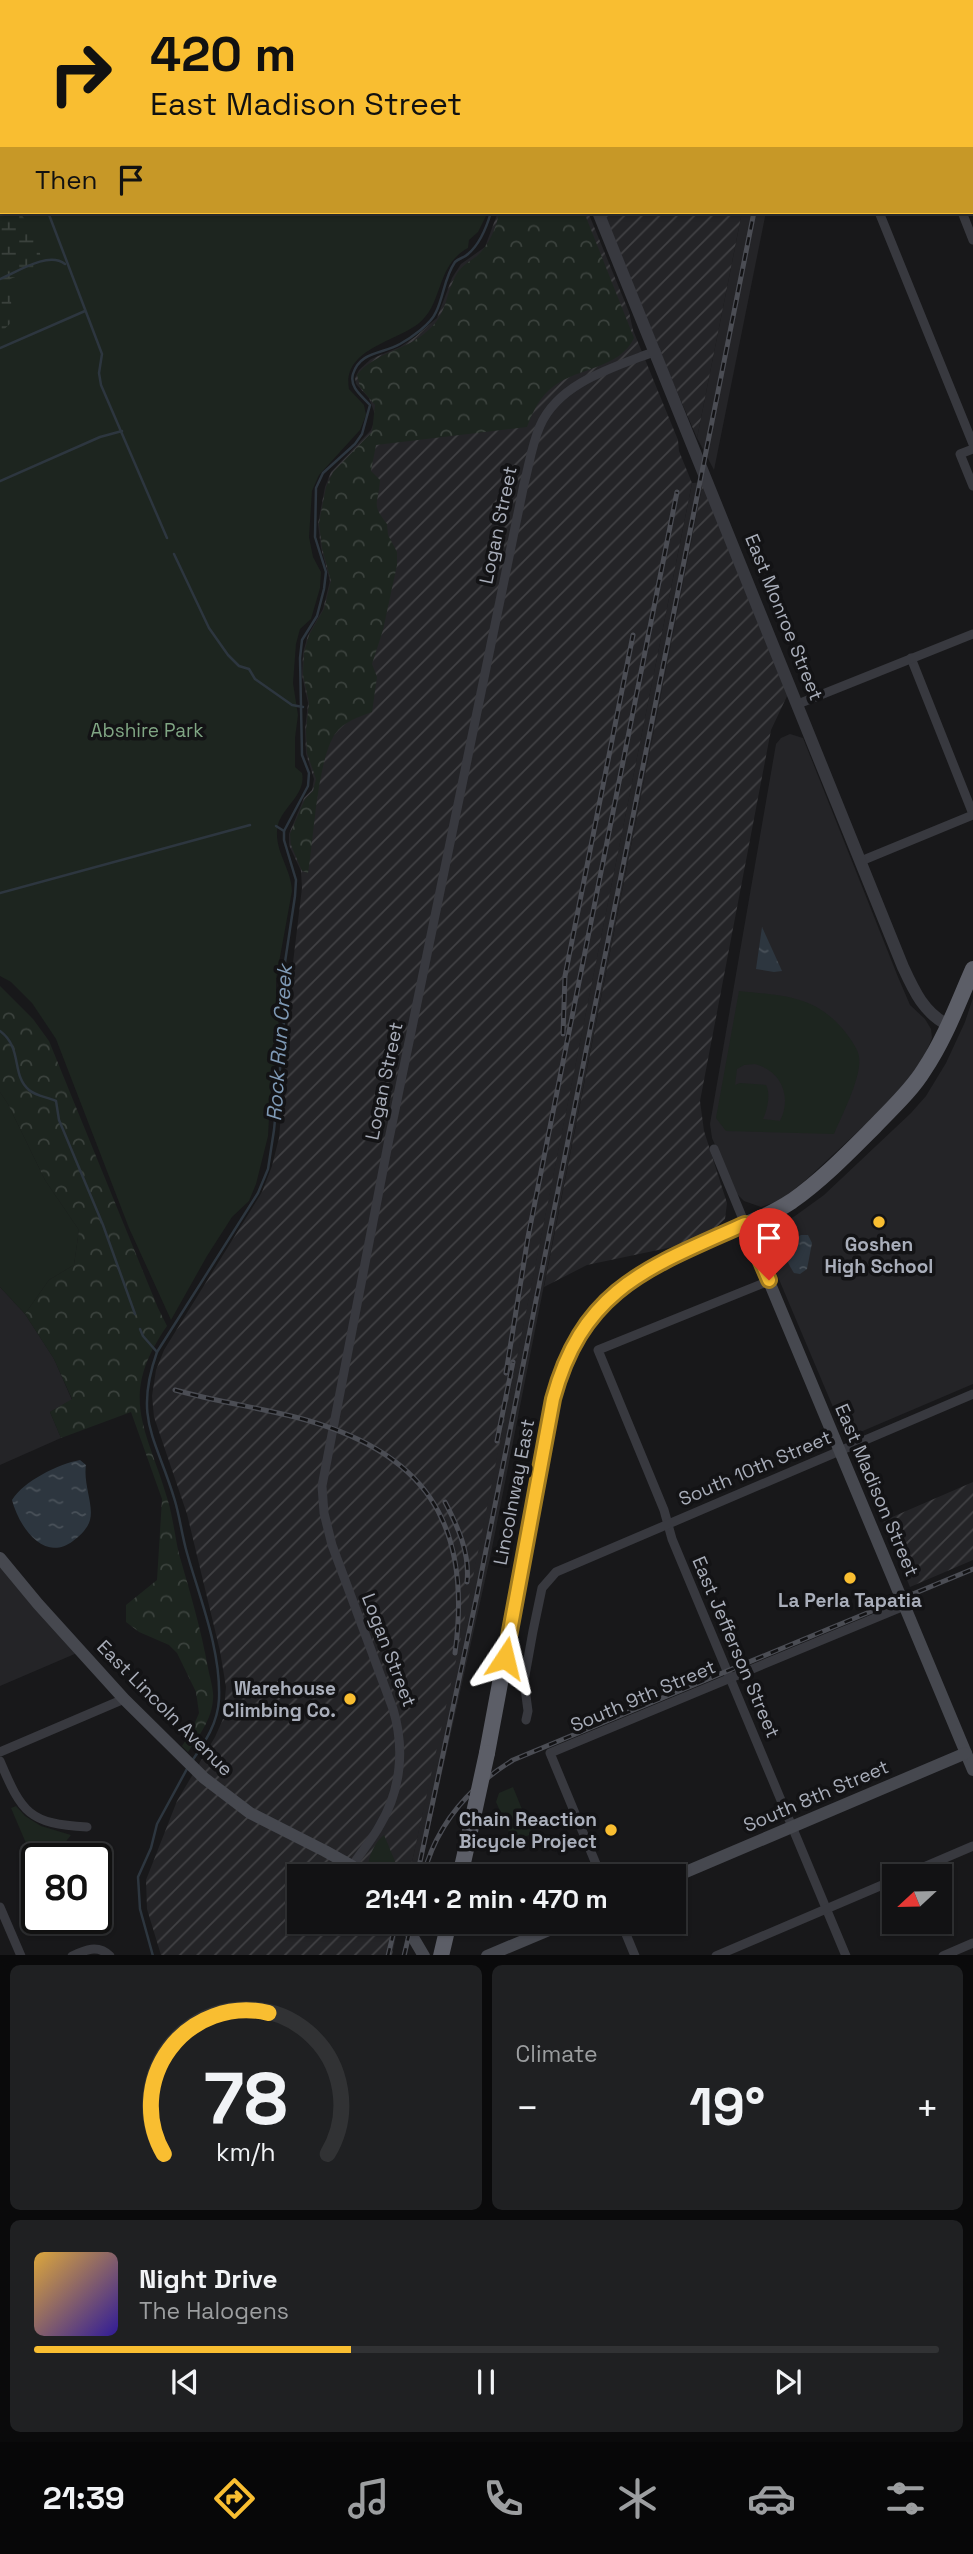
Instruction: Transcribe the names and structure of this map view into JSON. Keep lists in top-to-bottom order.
{
  "streets": {
    "highway": ["Lincolnway East"],
    "main road": ["East Madison Street", "East Lincoln Avenue", "South 8th Street"],
    "street": [
      "Logan Street",
      "East Monroe Street",
      "South 10th Street",
      "East Jefferson Street",
      "South 9th Street"
    ]
  },
  "crossings": [
    ["Logan Street", "East Monroe Street"],
    ["East Monroe Street", "Lincolnway East"],
    ["South 10th Street", "East Madison Street"],
    ["South 10th Street", "East Jefferson Street"],
    ["East Madison Street", "Lincolnway East"],
    ["East Madison Street", "East Jefferson Street"],
    ["East Madison Street", "South 9th Street"],
    ["East Madison Street", "South 8th Street"],
    ["East Jefferson Street", "South 9th Street"],
    ["East Jefferson Street", "South 8th Street"]
  ],
  "water": ["Rock Run Creek"],
  "parks": ["Abshire Park"],
  "places": [
    "Goshen High School",
    "La Perla Tapatia",
    "Warehouse Climbing Co.",
    "Chain Reaction Bicycle Project"
  ],
  "north": "left",
  "page": {
    "turn": ["420 m", "East Madison Street"],
    "then": "Then",
    "limit": "80",
    "trip": "21:41 · 2 min · 470 m",
    "tile": "Climate",
    "heat": ["−", "19°", "+"],
    "song": ["Night Drive", "The Halogens"],
    "tabs": "21:39",
    "gauge": ["78", "km/h"]
  }
}
